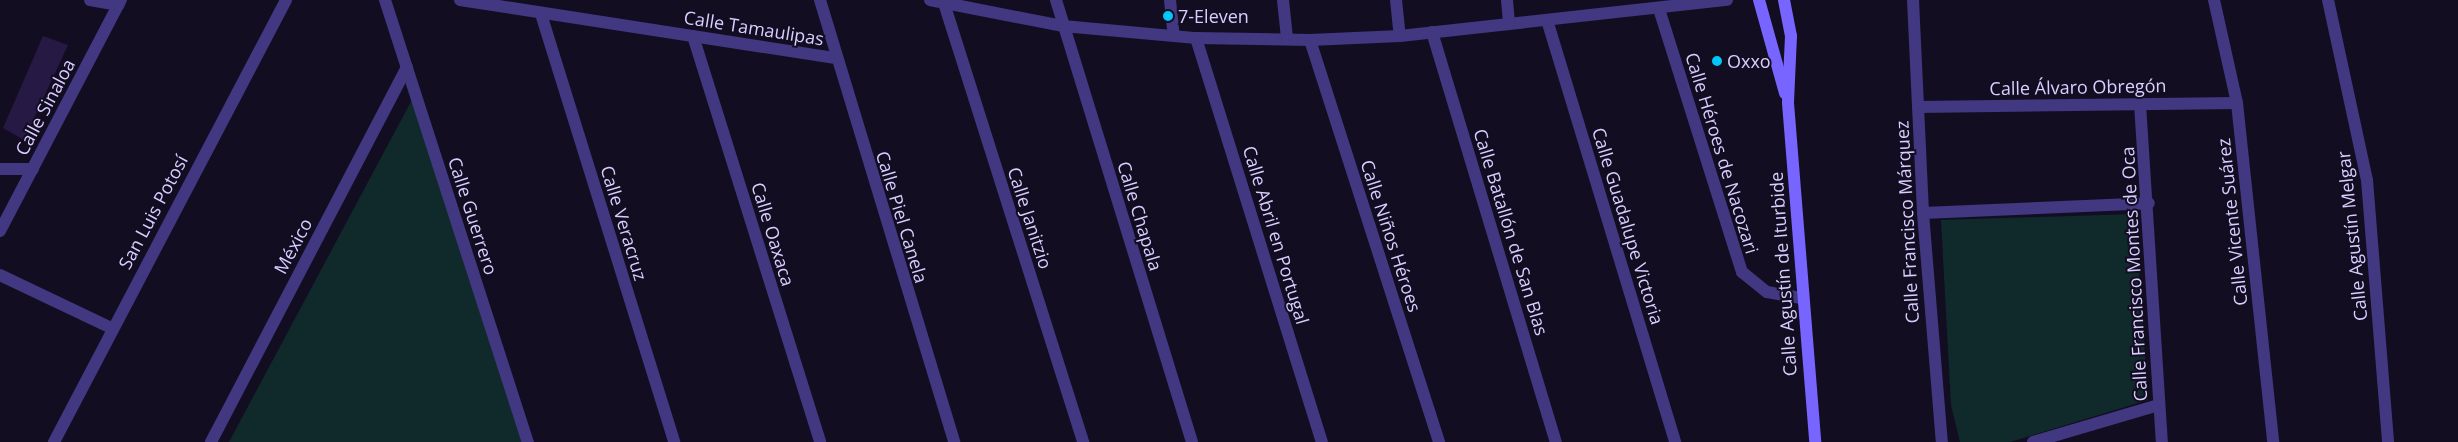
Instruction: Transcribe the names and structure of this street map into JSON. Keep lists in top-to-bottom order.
{
  "streets": {
    "street": [
      "Calle Tamaulipas",
      "Calle Álvaro Obregón",
      "Calle Sinaloa",
      "Calle Héroes de Nacozari",
      "San Luis Potosí",
      "Calle Guerrero",
      "Calle Chapala",
      "Calle Piel Canela",
      "Calle Janitzio",
      "Calle Francisco Márquez",
      "Calle Vicente Suárez",
      "Calle Veracruz",
      "Calle Guadalupe Victoria",
      "Calle Batallón de San Blas",
      "Calle Oaxaca",
      "Calle Abril en Portugal",
      "Calle Niños Héroes",
      "Calle Agustín Melgar",
      "México",
      "Calle Agustín de Iturbide",
      "Calle Francisco Montes de Oca"
    ]
  },
  "crossings": [
    ["Calle Tamaulipas", "Calle Piel Canela"],
    ["Calle Tamaulipas", "Calle Veracruz"],
    ["Calle Tamaulipas", "Calle Oaxaca"],
    ["Calle Álvaro Obregón", "Calle Francisco Márquez"],
    ["Calle Álvaro Obregón", "Calle Vicente Suárez"],
    ["Calle Álvaro Obregón", "Calle Francisco Montes de Oca"],
    ["Calle Héroes de Nacozari", "Calle Agustín de Iturbide"],
    ["Calle Guerrero", "México"]
  ],
  "places": ["7-Eleven", "Oxxo"]
}
